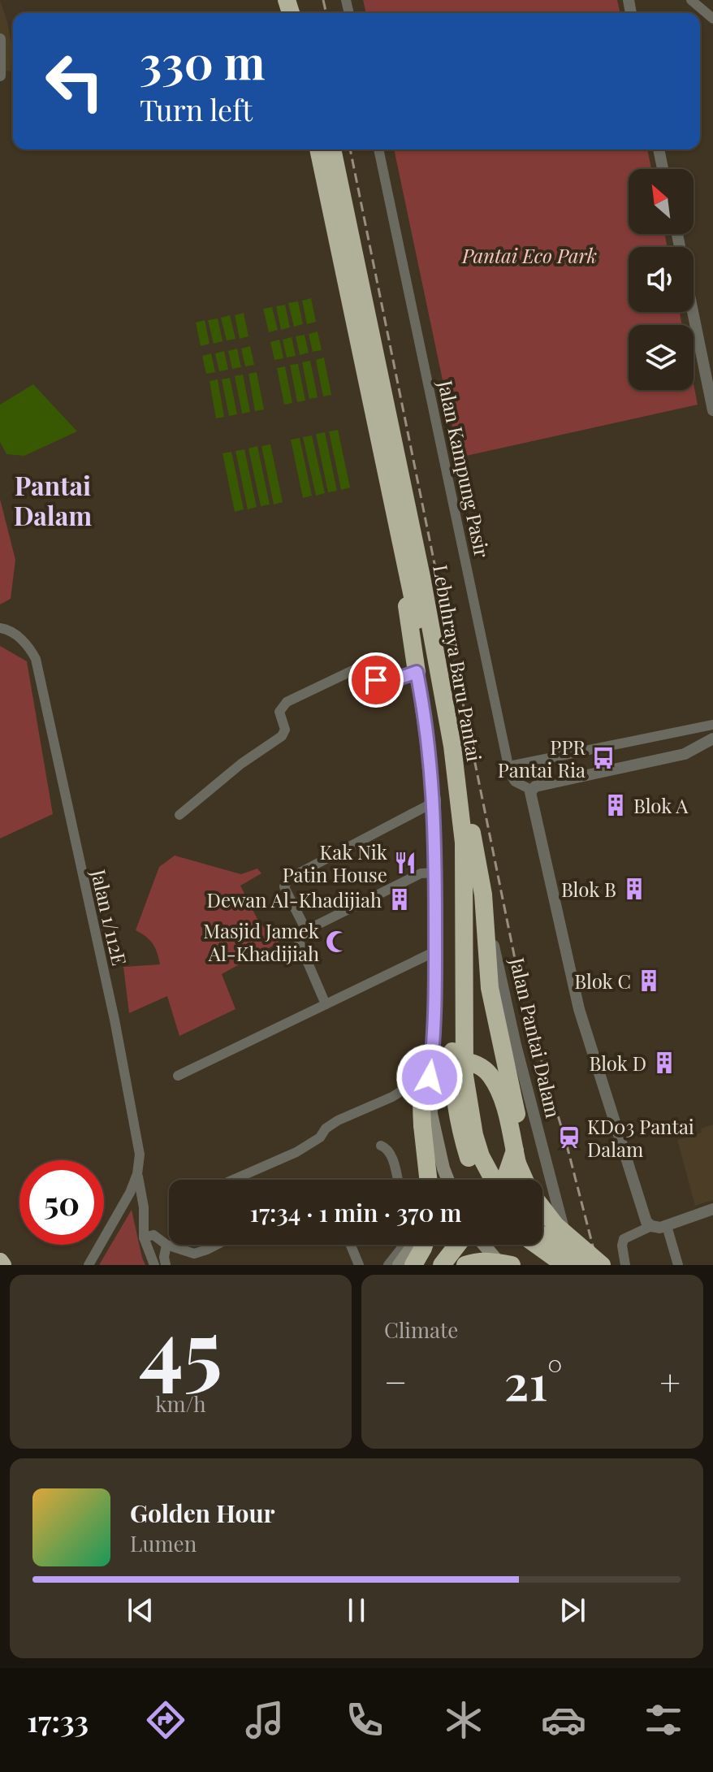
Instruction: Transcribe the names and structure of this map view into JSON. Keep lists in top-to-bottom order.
{
  "streets": {
    "highway": ["Lebuhraya Baru Pantai"],
    "street": ["Jalan Kampung Pasir", "Jalan 1/112E", "Jalan Pantai Dalam"]
  },
  "districts": ["Pantai Dalam"],
  "parks": ["Pantai Eco Park"],
  "places": {
    "bus stop": ["PPR Pantai Ria"],
    "building": [
      "Blok A",
      "Blok B",
      "Dewan Al-Khadijiah",
      "Blok C",
      "Blok D"
    ],
    "restaurant": ["Kak Nik Patin House"],
    "mosque": ["Masjid Jamek Al-Khadijiah"],
    "station": ["KD03 Pantai Dalam"]
  },
  "north": "top left",
  "page": {
    "turn": ["330 m", "Turn left"],
    "limit": "50",
    "trip": "17:34 · 1 min · 370 m",
    "tile": [
      ["45", "km/h"],
      "Climate"
    ],
    "heat": ["−", "21°", "+"],
    "song": ["Golden Hour", "Lumen"],
    "tabs": "17:33"
  }
}
